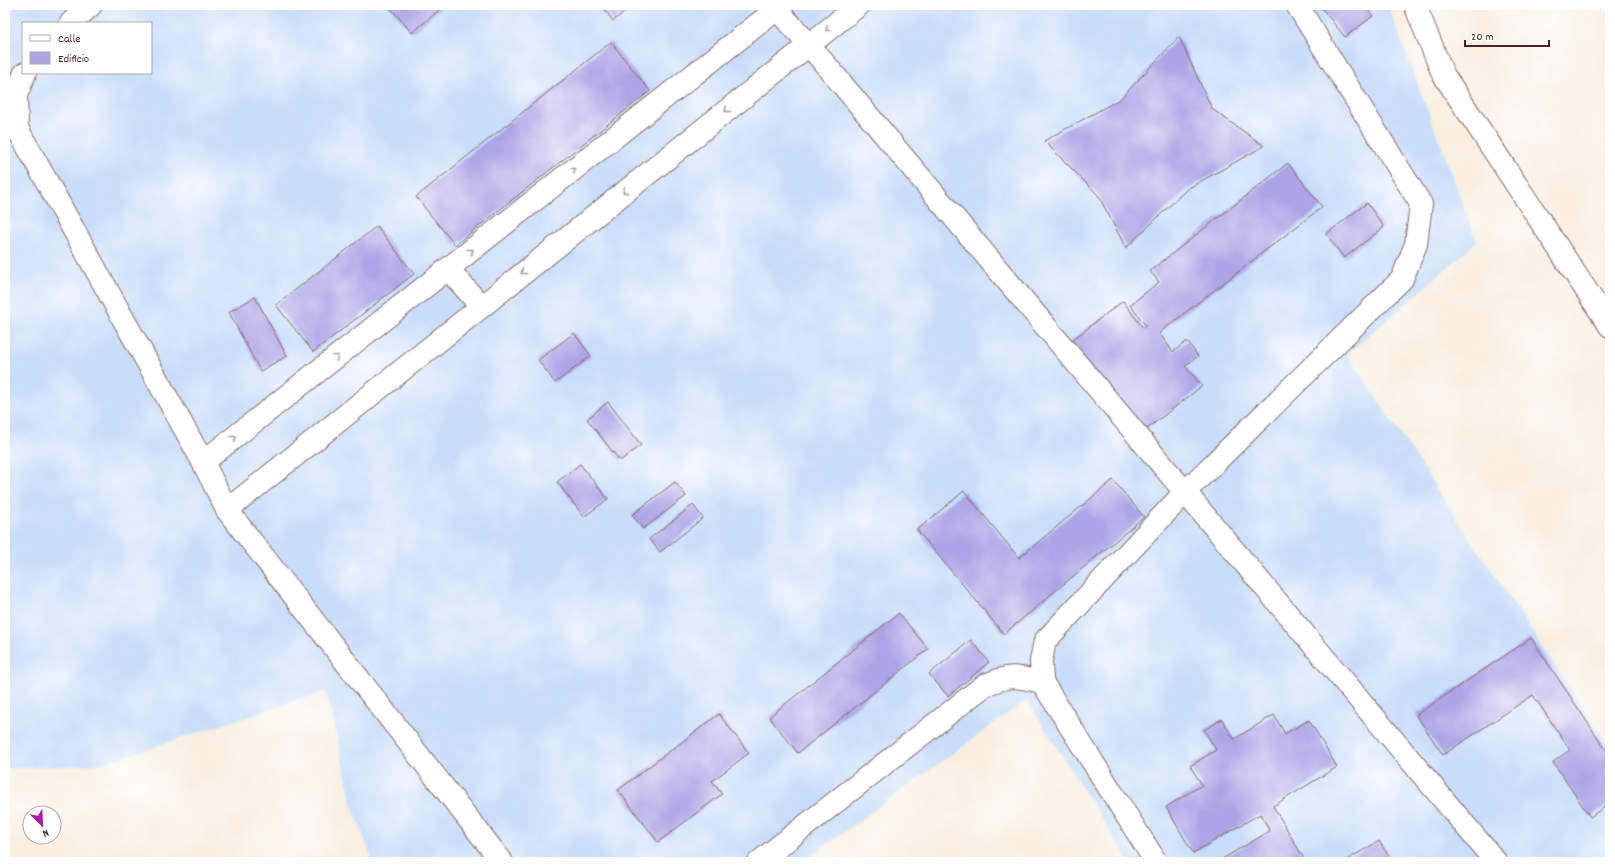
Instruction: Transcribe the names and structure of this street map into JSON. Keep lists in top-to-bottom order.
{
  "legend": ["Calle", "Edificio"],
  "scale_bar": "20 m",
  "north": "bottom right"
}
